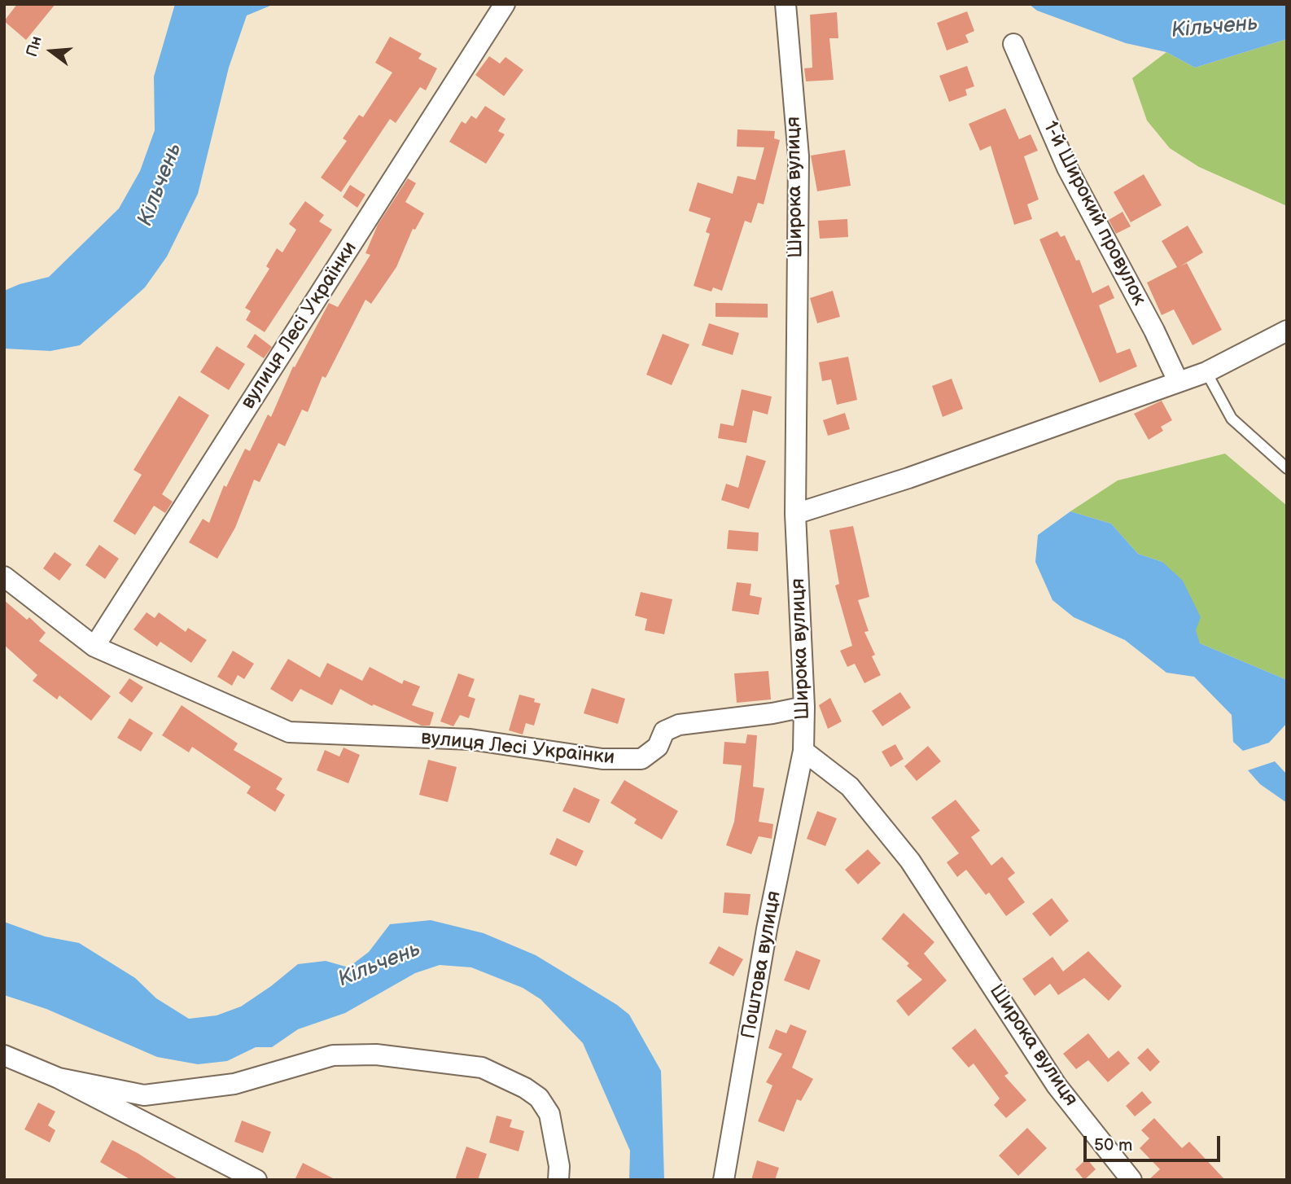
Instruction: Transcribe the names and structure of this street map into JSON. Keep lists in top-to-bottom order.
{
  "streets": {
    "street": [
      "Широка вулиця",
      "1-й Широкий провулок",
      "вулиця Лесі Українки",
      "Поштова вулиця"
    ]
  },
  "crossings": [
    ["Широка вулиця", "вулиця Лесі Українки"],
    ["Широка вулиця", "Поштова вулиця"]
  ],
  "water": ["Кільчень"],
  "scale_bar": "50 m",
  "north": "left"
}
